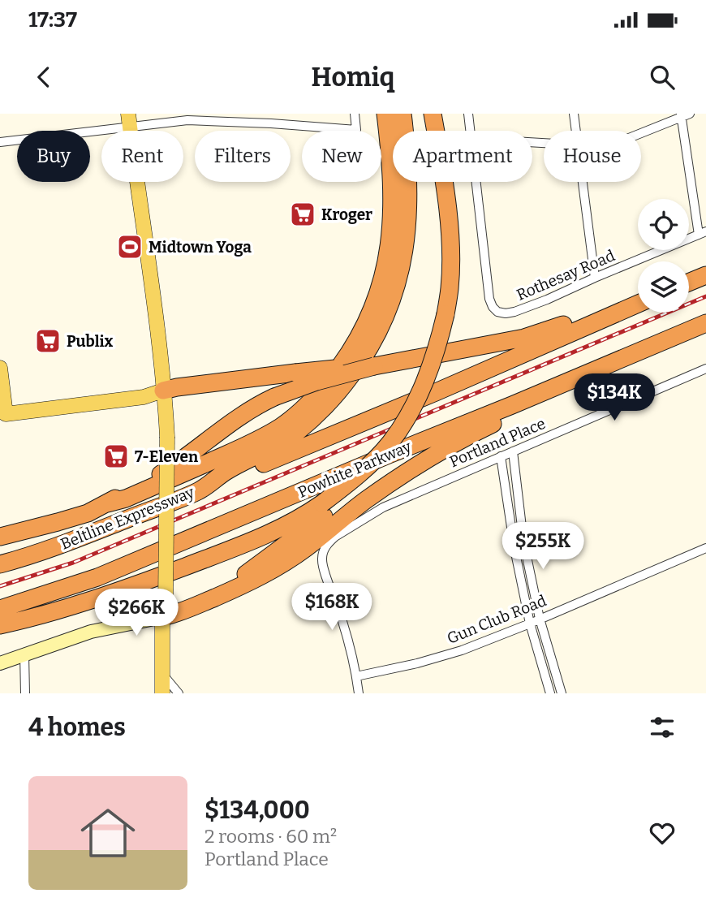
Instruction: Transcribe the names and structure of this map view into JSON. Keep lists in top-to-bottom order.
{
  "streets": {
    "highway": ["Powhite Parkway", "Beltline Expressway"],
    "street": ["Rothesay Road", "Portland Place", "Gun Club Road"]
  },
  "crossings": [
    ["Portland Place", "Gun Club Road"]
  ],
  "places": {
    "supermarket": ["Kroger", "Publix", "7-Eleven"],
    "sports": ["Midtown Yoga"]
  },
  "page": {
    "status": "17:37",
    "header": "Homiq",
    "chip": [
      "Buy",
      "Rent",
      "Filters",
      "New",
      "Apartment",
      "House"
    ],
    "price": [
      "$134K",
      "$255K",
      "$168K",
      "$266K"
    ],
    "heading": "4 homes",
    "list": [
      {
        "name": "$134,000",
        "note": "2 rooms · 60 m² · Portland Place"
      }
    ]
  }
}
